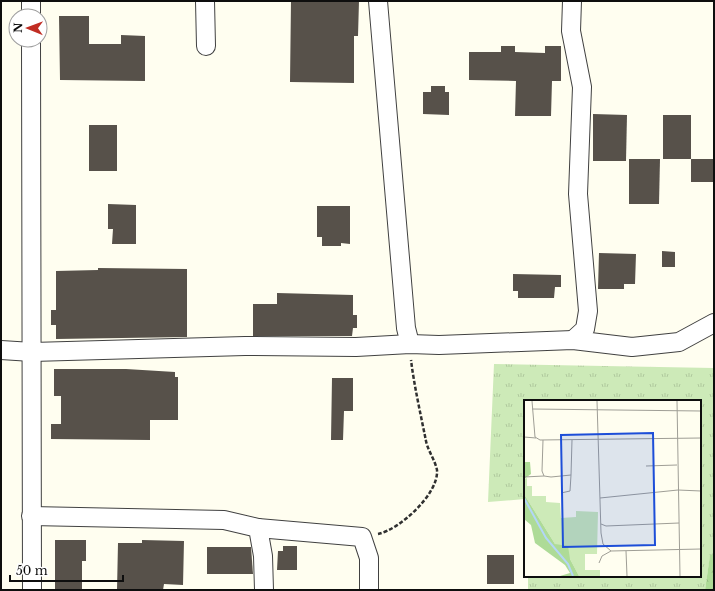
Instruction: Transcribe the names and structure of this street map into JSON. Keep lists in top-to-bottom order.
{
  "scale_bar": "50 m",
  "north": "left"
}
